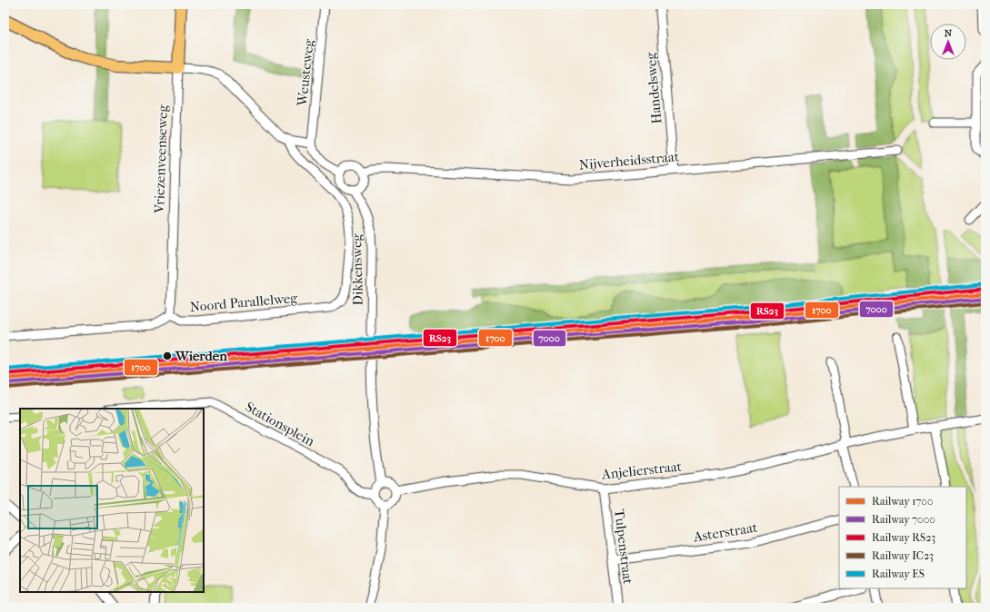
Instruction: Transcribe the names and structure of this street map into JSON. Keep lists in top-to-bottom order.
{
  "streets": {
    "main road": ["Vriezenveenseweg"],
    "street": [
      "Weusteweg",
      "Handelsweg",
      "Nijverheidsstraat",
      "Dikkensweg",
      "Noord Parallelweg",
      "Stationsplein",
      "Anjelierstraat",
      "Asterstraat",
      "Tulpenstraat"
    ]
  },
  "crossings": [
    ["Handelsweg", "Nijverheidsstraat"],
    ["Vriezenveenseweg", "Noord Parallelweg"],
    ["Nijverheidsstraat", "Dikkensweg"],
    ["Stationsplein", "Anjelierstraat"],
    ["Anjelierstraat", "Tulpenstraat"],
    ["Asterstraat", "Tulpenstraat"]
  ],
  "places": ["Wierden"],
  "lines": [
    "rail line ES",
    "rail line RS23",
    "rail line 1700",
    "rail line 7000",
    "rail line IC23"
  ],
  "legend": [
    "Railway 1700",
    "Railway 7000",
    "Railway RS23",
    "Railway IC23",
    "Railway ES"
  ],
  "north": "top"
}
